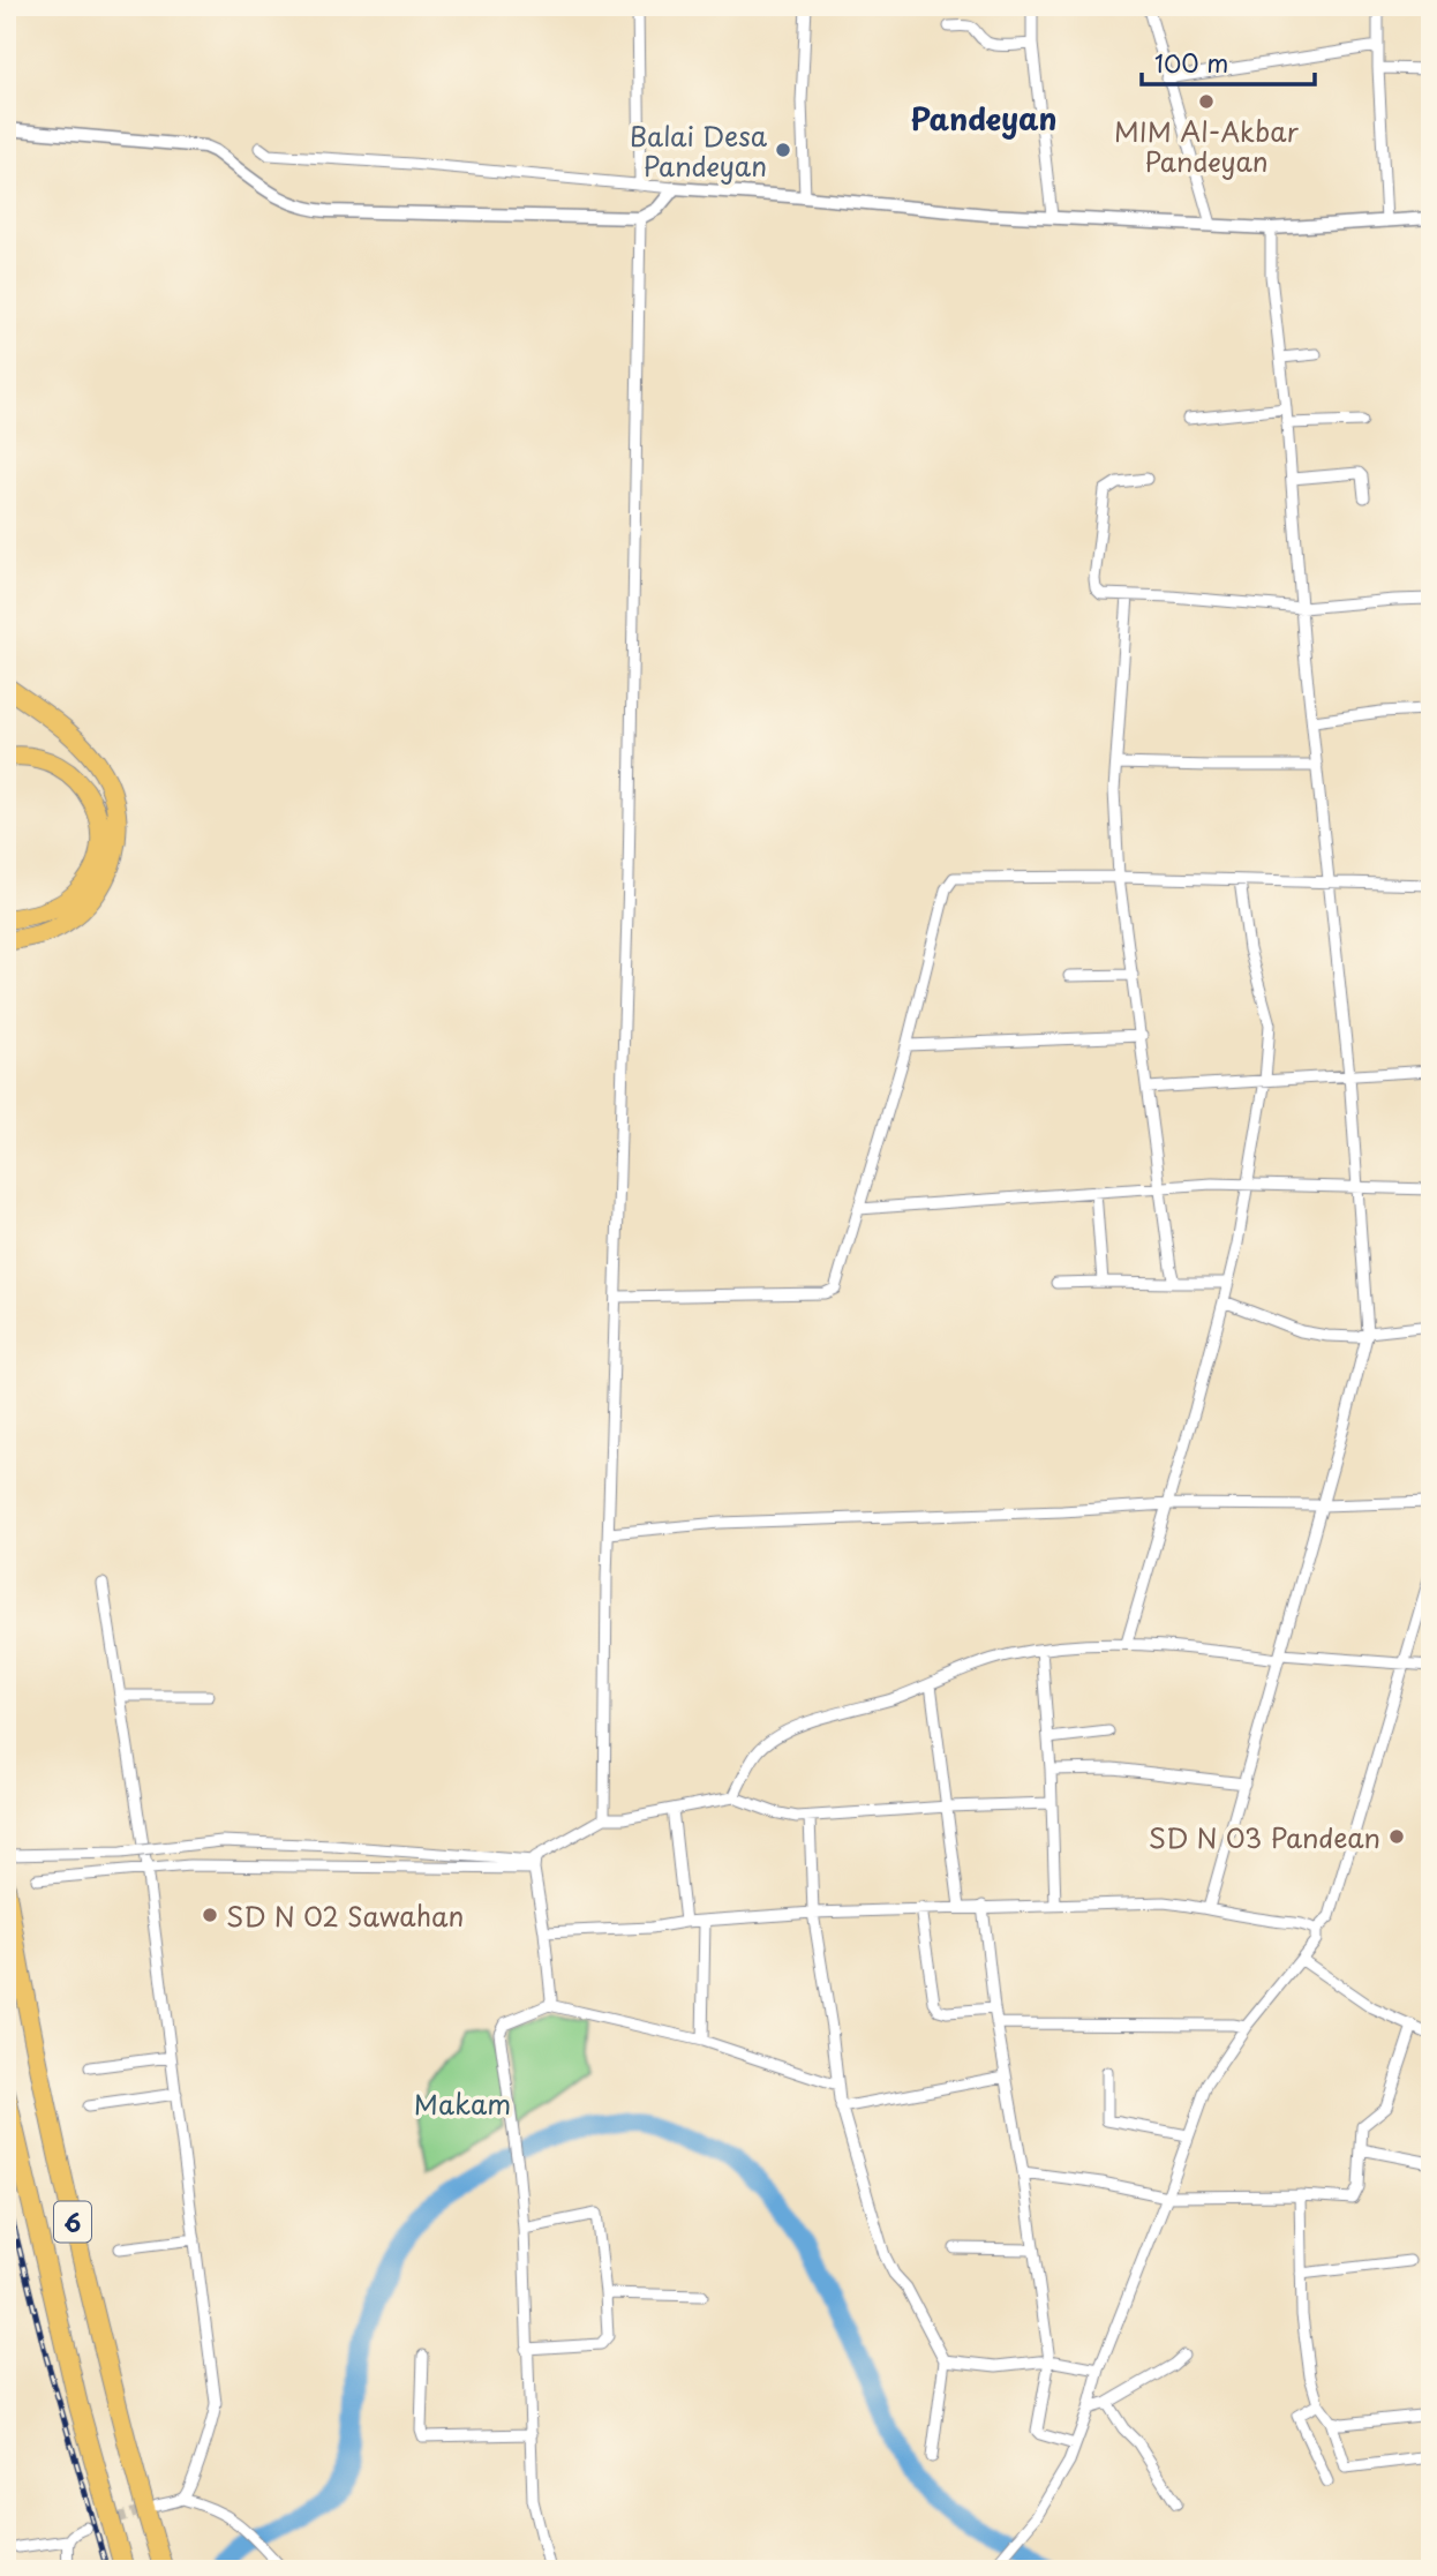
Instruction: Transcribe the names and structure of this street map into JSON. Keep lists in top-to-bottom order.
{
  "streets": {
    "highway": ["6"]
  },
  "districts": ["Pandeyan"],
  "parks": ["Makam"],
  "places": [
    "MIM Al-Akbar Pandeyan",
    "Balai Desa Pandeyan",
    "SD N 03 Pandean",
    "SD N 02 Sawahan"
  ],
  "scale_bar": "100 m"
}
